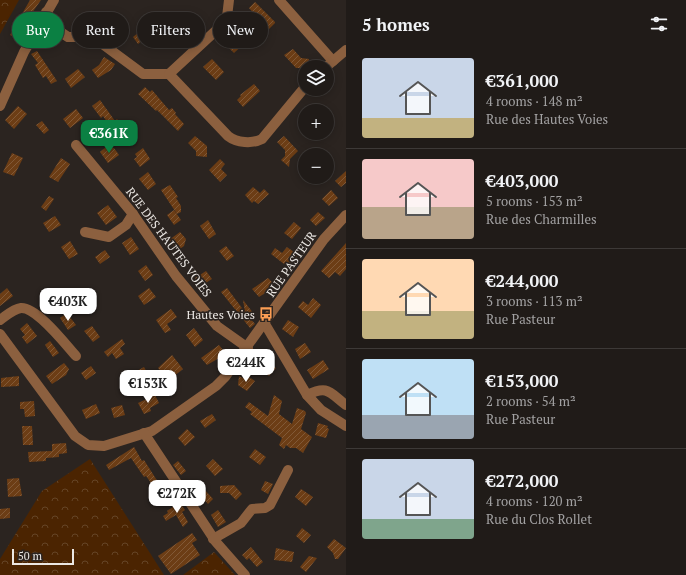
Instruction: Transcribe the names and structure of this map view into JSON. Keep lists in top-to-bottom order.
{
  "streets": {
    "street": ["RUE DES HAUTES VOIES", "RUE PASTEUR"]
  },
  "crossings": [
    ["RUE DES HAUTES VOIES", "RUE PASTEUR"]
  ],
  "places": {
    "bus stop": ["Hautes Voies"]
  },
  "scale_bar": "50 m",
  "page": {
    "heading": "5 homes",
    "chip": [
      "Buy",
      "Rent",
      "Filters",
      "New"
    ],
    "list": [
      {
        "name": "€361,000",
        "note": "4 rooms · 148 m² · Rue des Hautes Voies"
      },
      {
        "name": "€403,000",
        "note": "5 rooms · 153 m² · Rue des Charmilles"
      },
      {
        "name": "€244,000",
        "note": "3 rooms · 113 m² · Rue Pasteur"
      },
      {
        "name": "€153,000",
        "note": "2 rooms · 54 m² · Rue Pasteur"
      },
      {
        "name": "€272,000",
        "note": "4 rooms · 120 m² · Rue du Clos Rollet"
      }
    ],
    "map_buttons": ["+", "−"],
    "price": [
      "€361K",
      "€403K",
      "€244K",
      "€153K",
      "€272K"
    ],
    "scale": "50 m"
  }
}
